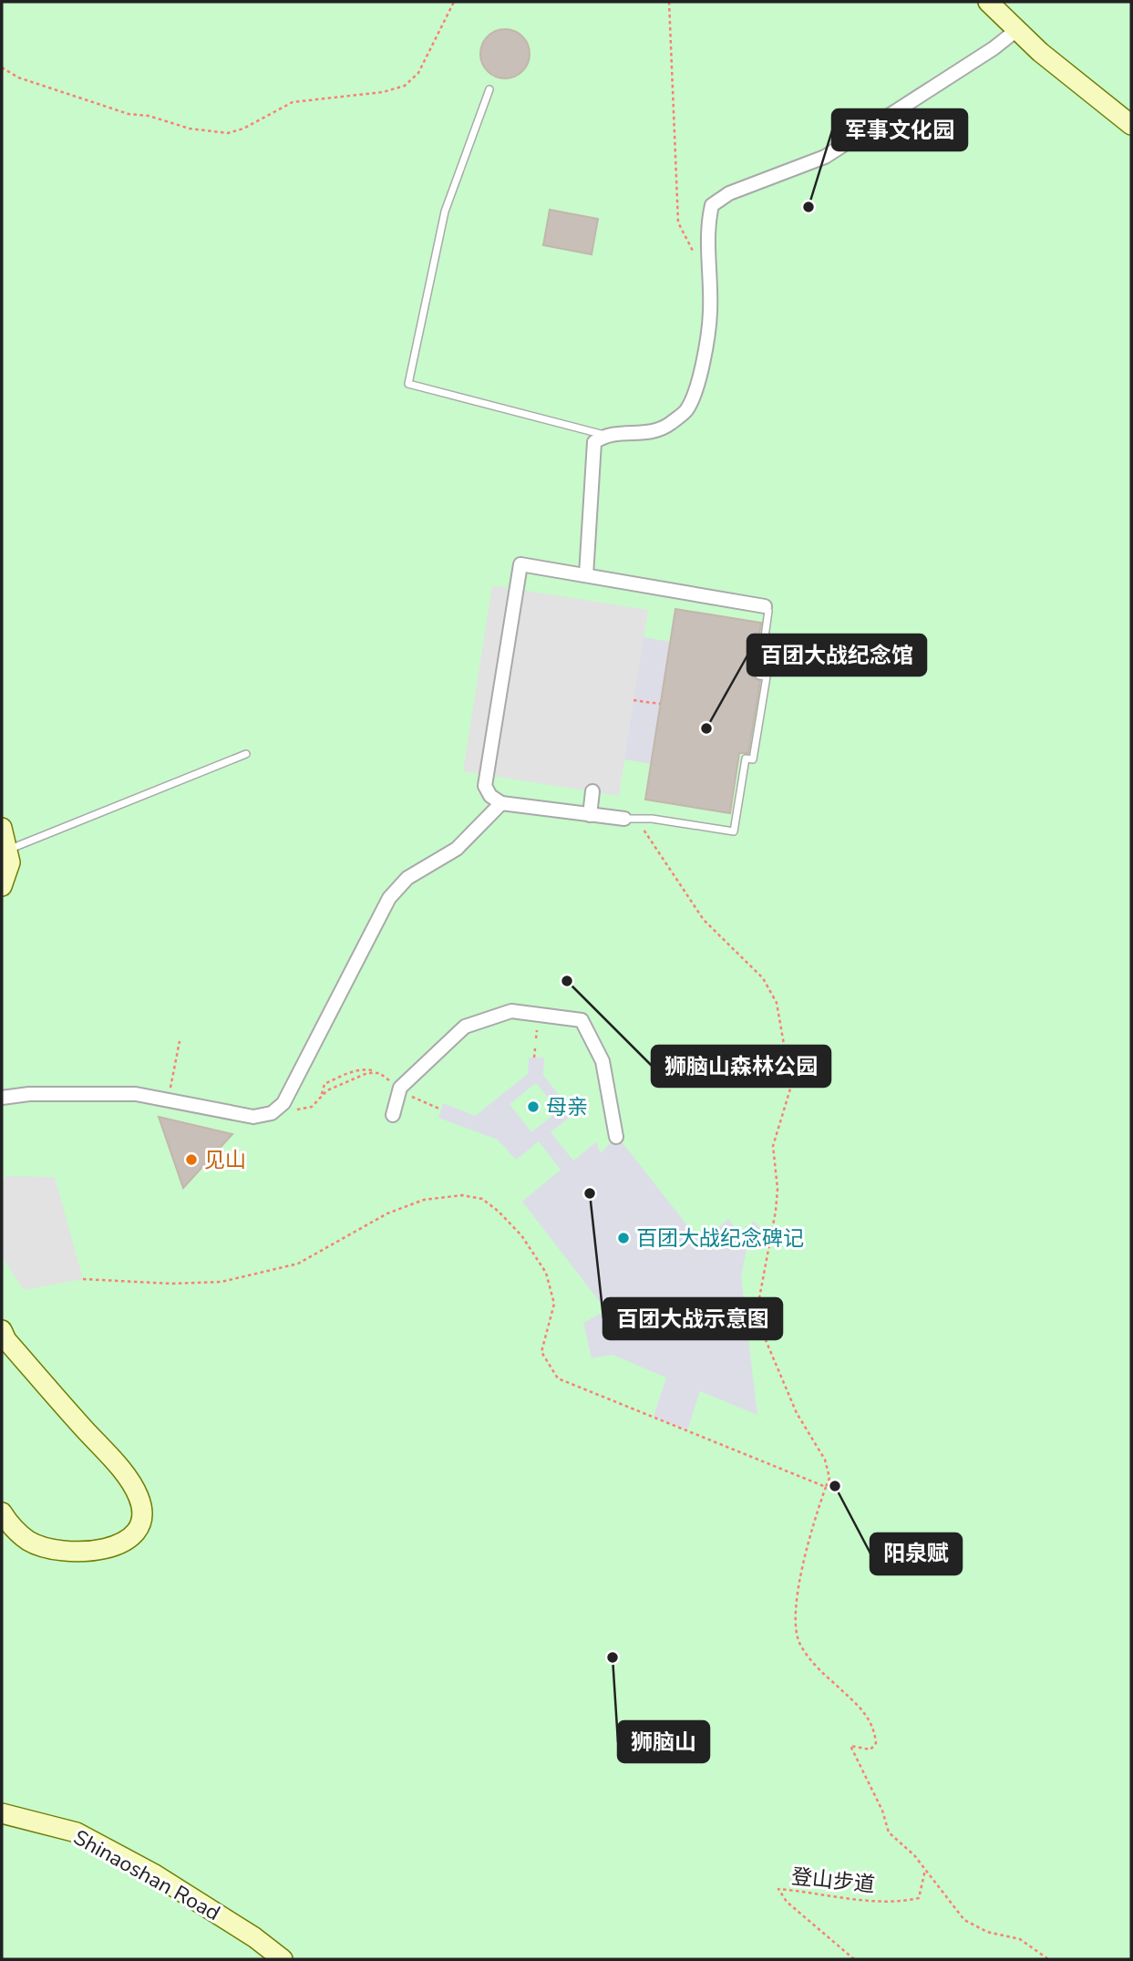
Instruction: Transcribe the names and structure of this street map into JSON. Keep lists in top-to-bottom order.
{
  "streets": {
    "street": ["Shinaoshan Road"],
    "path": ["登山步道"]
  },
  "places": [
    "军事文化园",
    "百团大战纪念馆",
    "狮脑山森林公园",
    "母亲",
    "见山",
    "百团大战示意图",
    "百团大战纪念碑记",
    "阳泉赋",
    "狮脑山"
  ]
}
